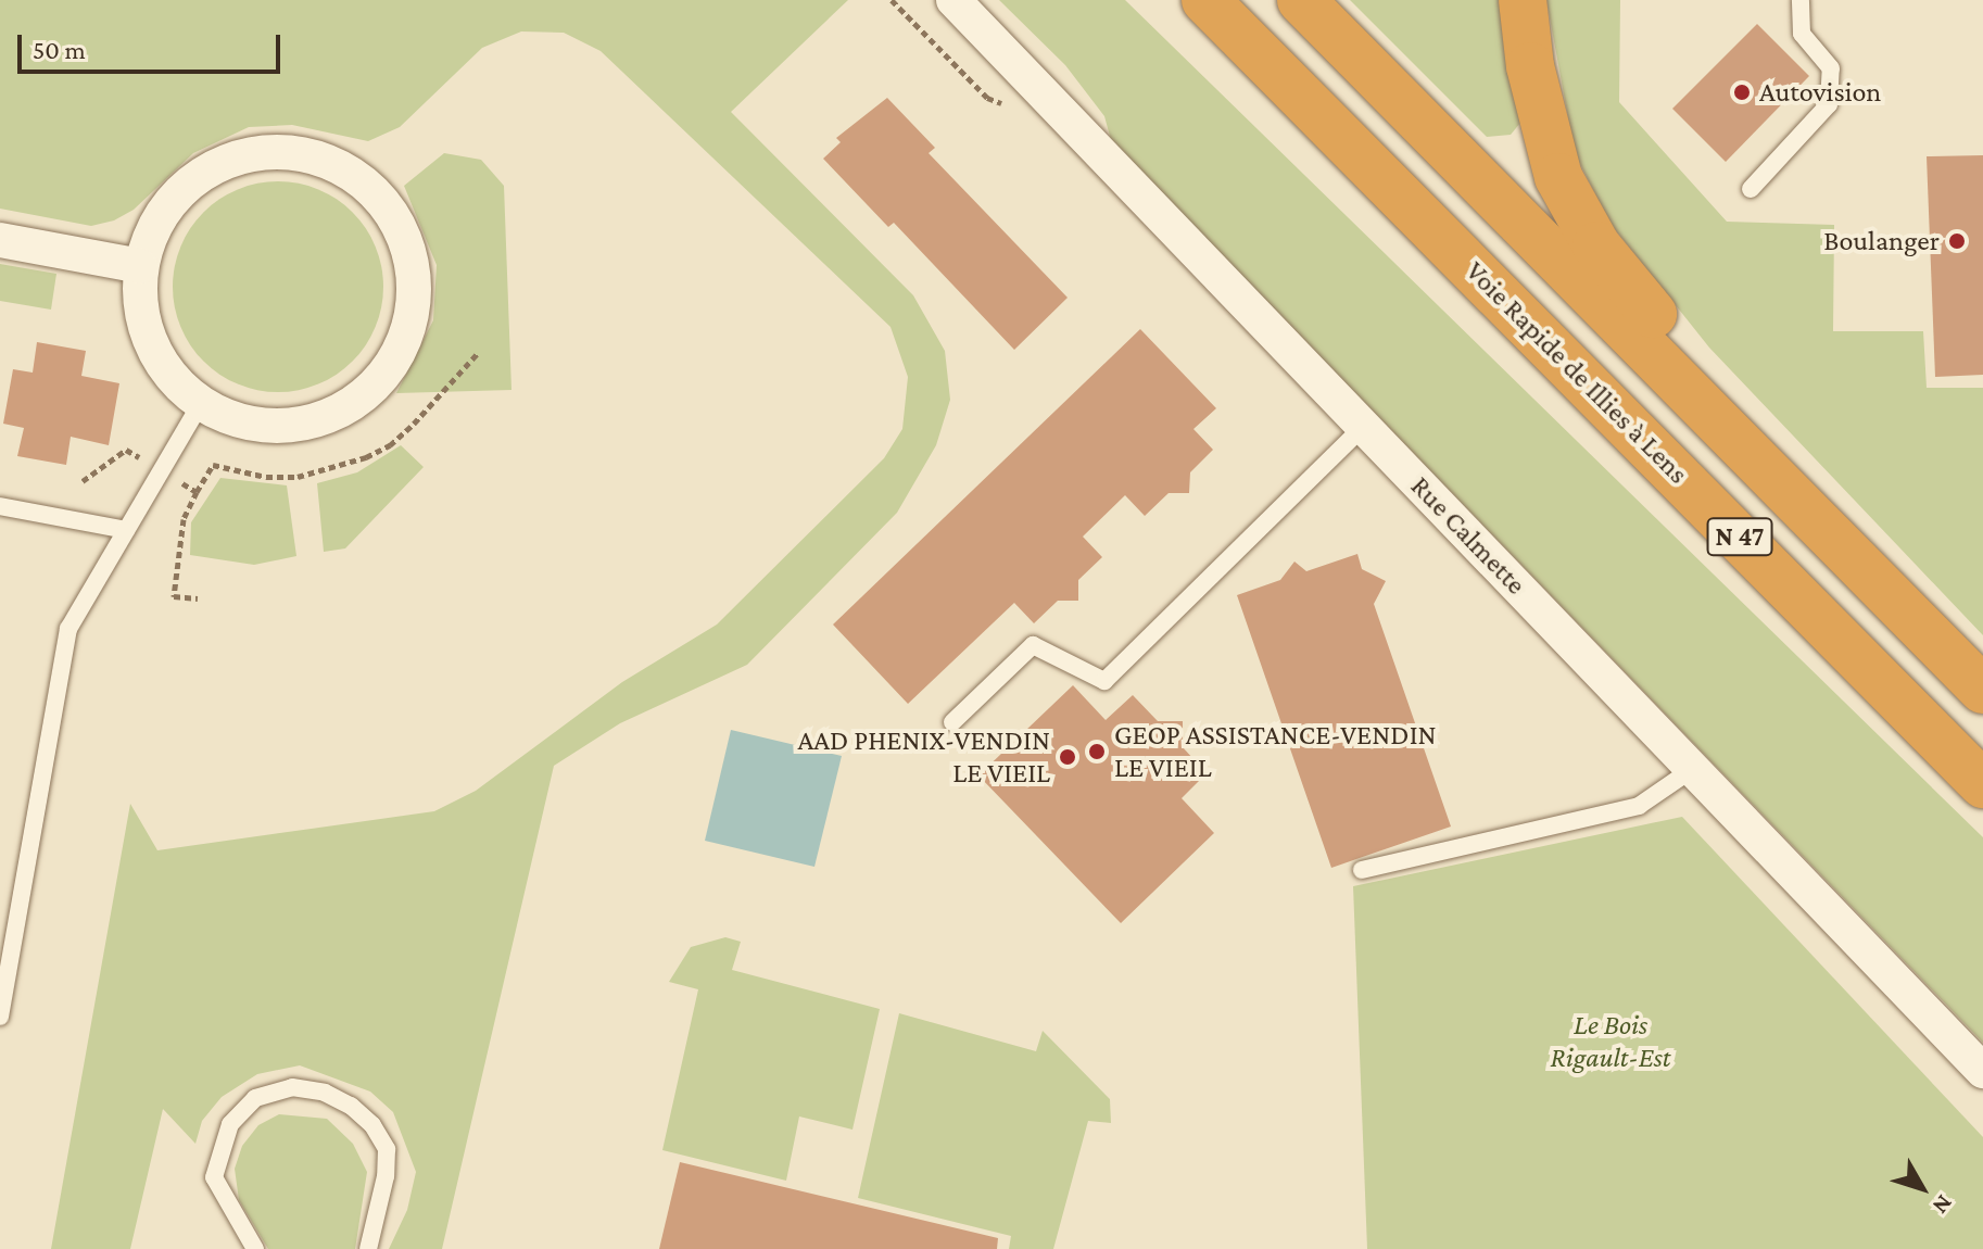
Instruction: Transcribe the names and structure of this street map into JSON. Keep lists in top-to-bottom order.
{
  "streets": {
    "highway": ["Voie Rapide de Illies à Lens", "N 47"],
    "street": ["Rue Calmette"]
  },
  "parks": ["Le Bois Rigault-Est"],
  "places": [
    "Autovision",
    "Boulanger",
    "GEOP ASSISTANCE-VENDIN LE VIEIL",
    "AAD PHENIX-VENDIN LE VIEIL"
  ],
  "scale_bar": "50 m",
  "north": "bottom right"
}
